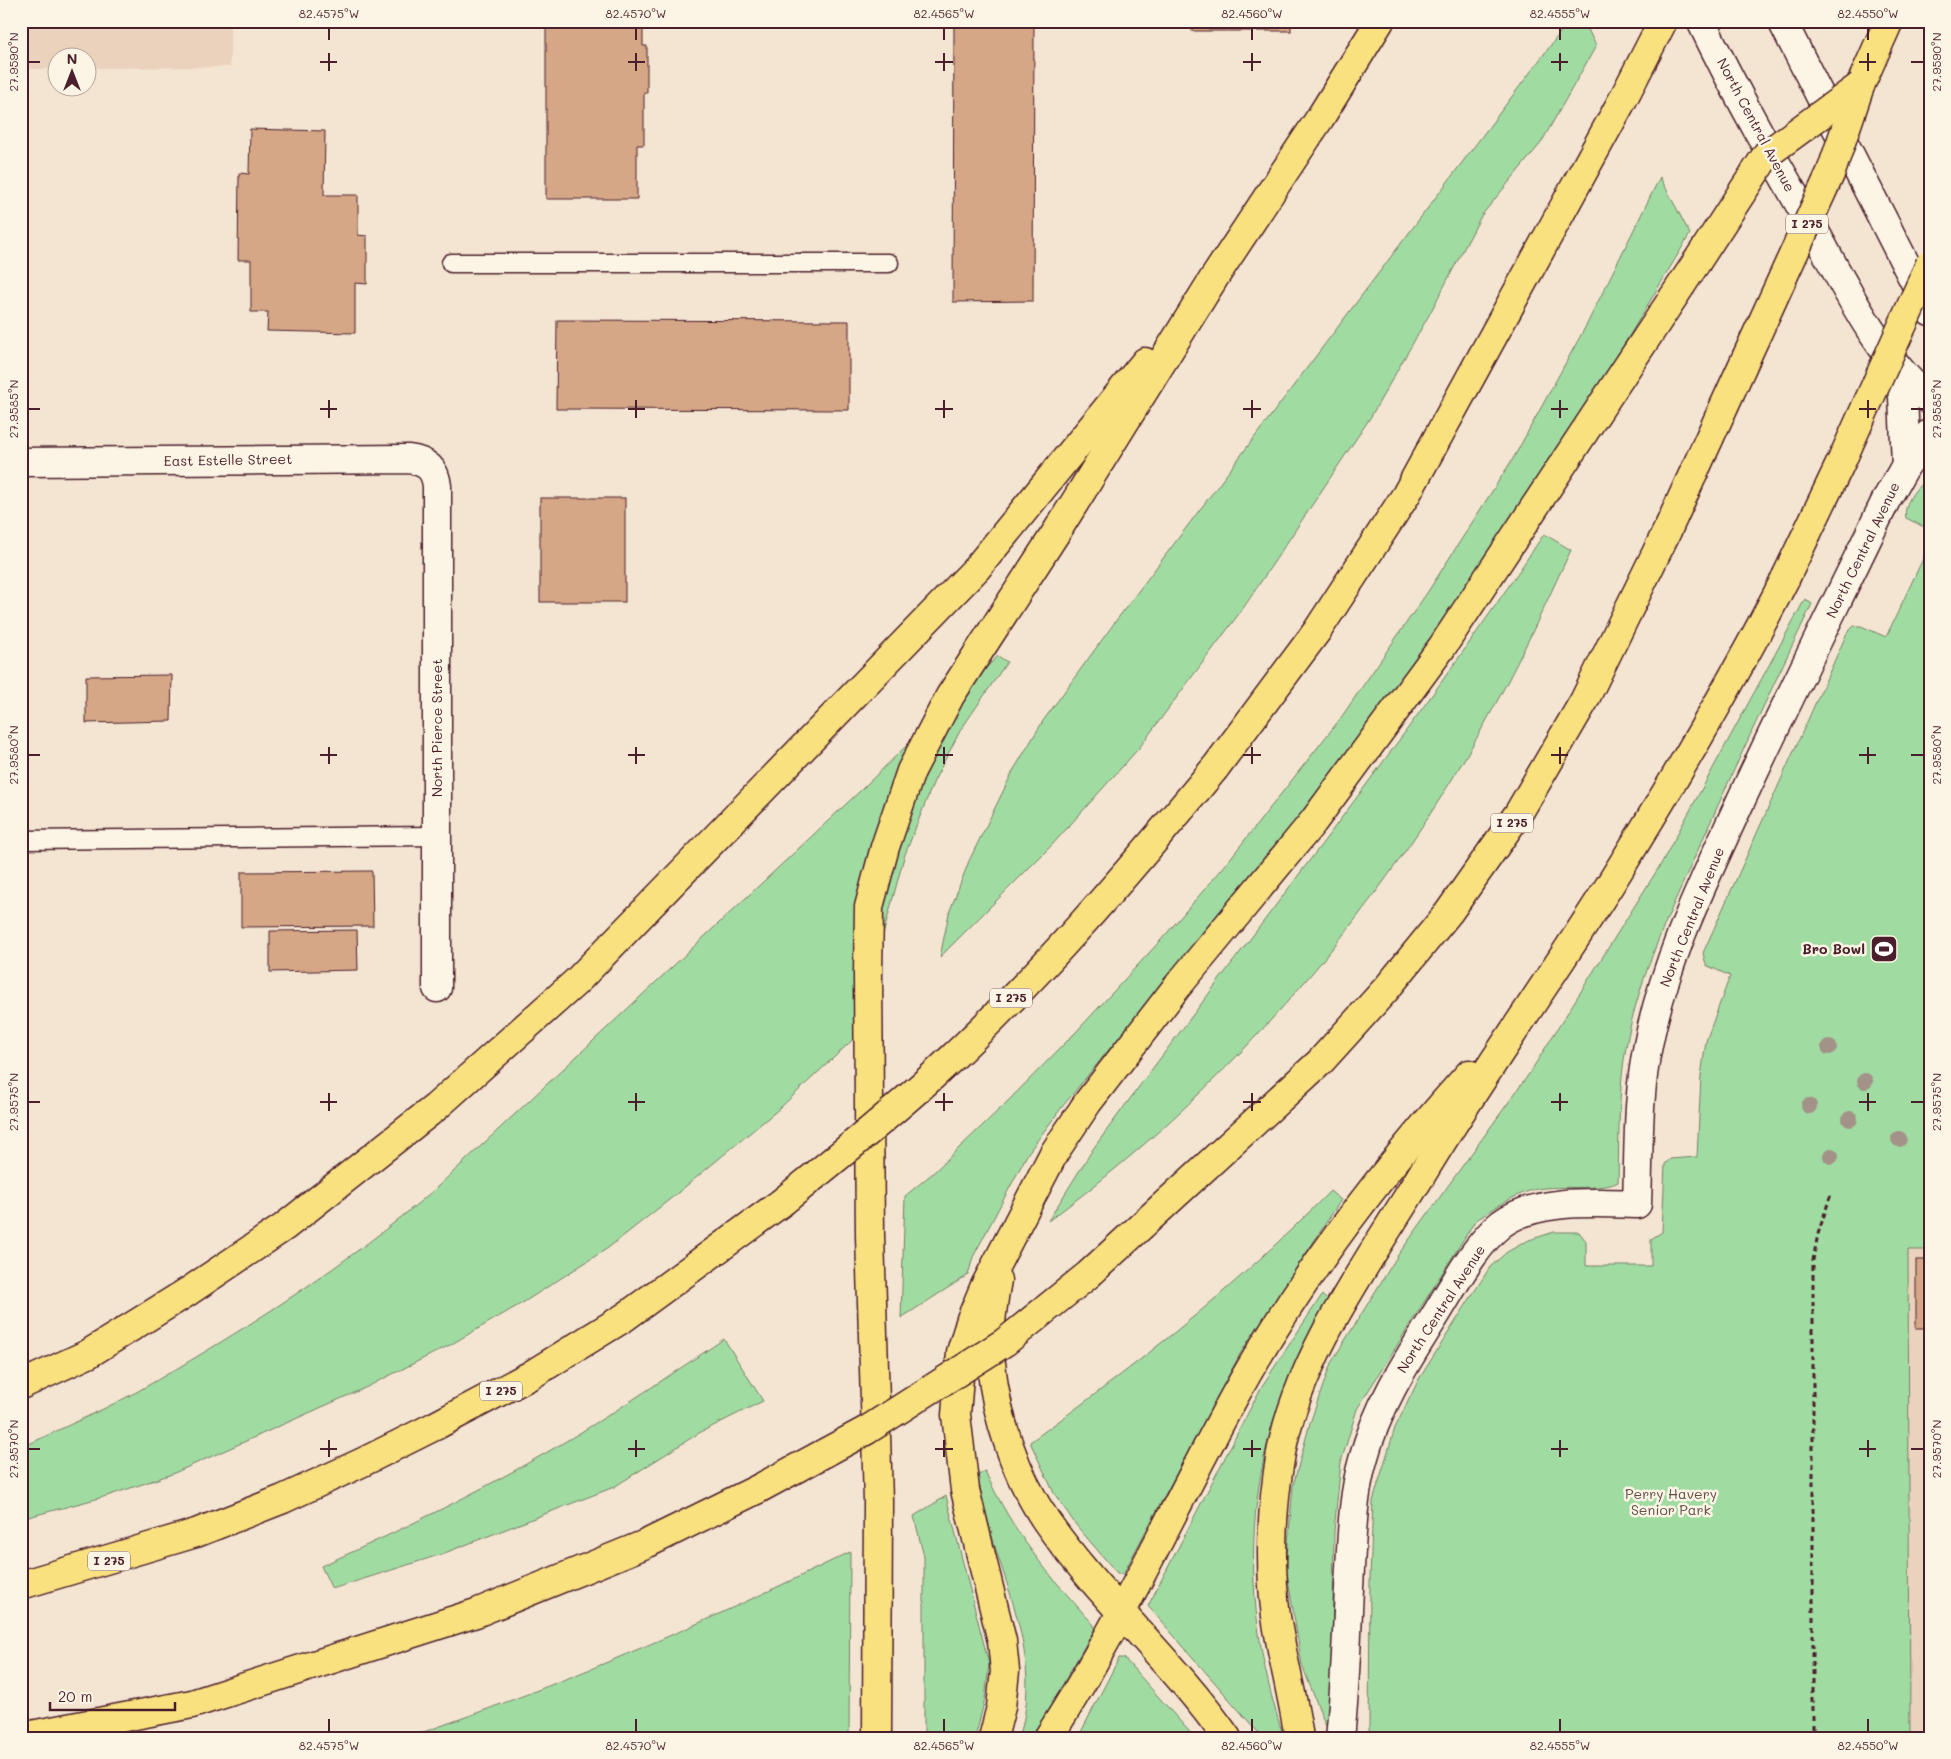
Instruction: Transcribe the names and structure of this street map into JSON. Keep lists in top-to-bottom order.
{
  "streets": {
    "highway": ["I 275"],
    "street": ["North Central Avenue", "East Estelle Street", "North Pierce Street"]
  },
  "crossings": [
    ["East Estelle Street", "North Pierce Street"]
  ],
  "parks": ["Perry Havery Senior Park"],
  "places": {
    "sports": ["Bro Bowl"]
  },
  "scale_bar": "20 m",
  "north": "top",
  "coordinates": [
    "82.4575°W",
    "82.4570°W",
    "82.4565°W",
    "82.4560°W",
    "82.4555°W",
    "82.4550°W",
    "27.9590°N",
    "27.9585°N",
    "27.9580°N",
    "27.9575°N",
    "27.9570°N"
  ]
}
